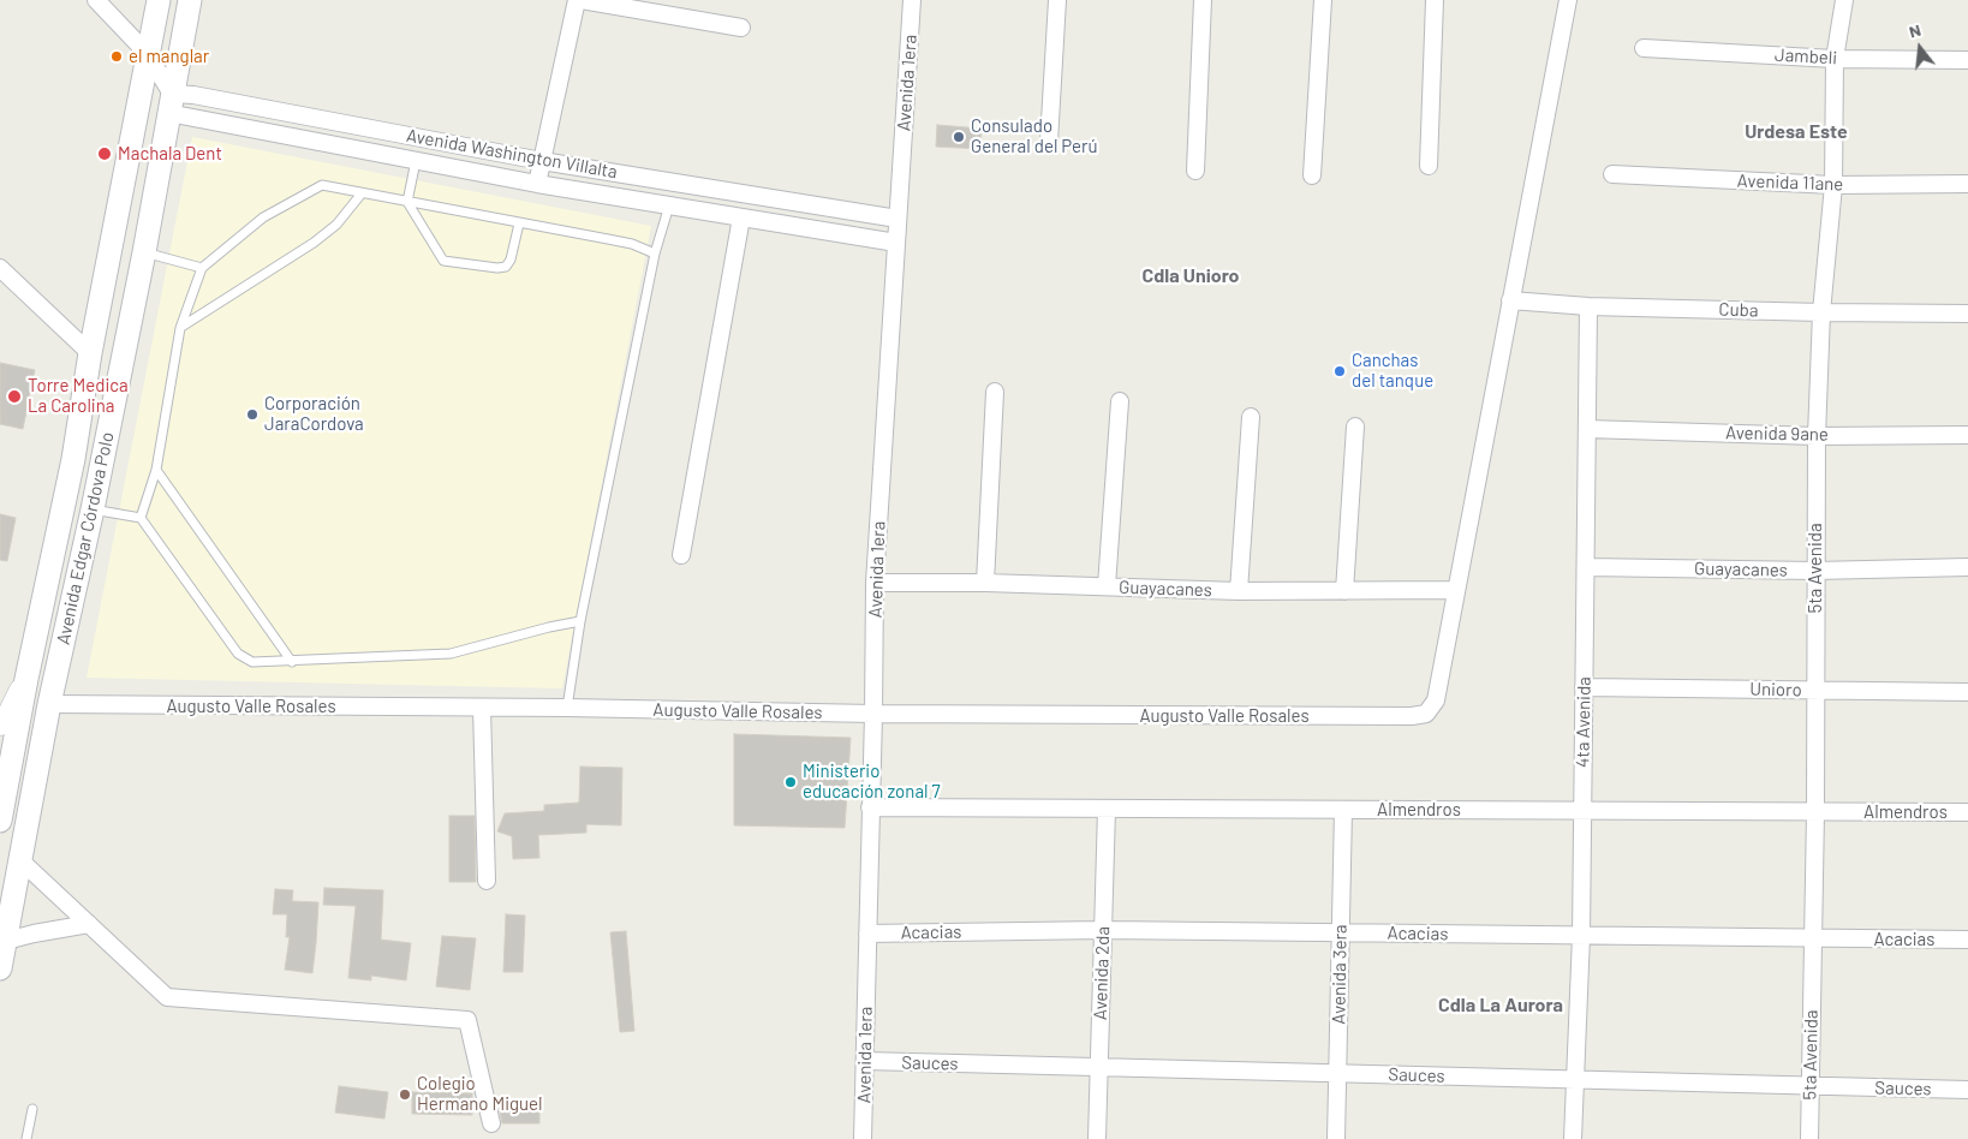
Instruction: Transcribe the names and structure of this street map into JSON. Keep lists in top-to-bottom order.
{
  "streets": {
    "main road": ["Avenida Edgar Córdova Polo"],
    "street": [
      "Jambeli",
      "Avenida 1era",
      "Avenida Washington Villalta",
      "Avenida 11ane",
      "Cuba",
      "Avenida 9ane",
      "5ta Avenida",
      "Guayacanes",
      "Unioro",
      "Augusto Valle Rosales",
      "4ta Avenida",
      "Almendros",
      "Acacias",
      "Avenida 2da",
      "Avenida 3era",
      "Sauces"
    ]
  },
  "crossings": [
    ["Jambeli", "5ta Avenida"],
    ["Avenida 1era", "Avenida Washington Villalta"],
    ["Avenida 1era", "Guayacanes"],
    ["Avenida 1era", "Augusto Valle Rosales"],
    ["Avenida 1era", "Almendros"],
    ["Avenida 1era", "Acacias"],
    ["Avenida 1era", "Sauces"],
    ["Avenida Washington Villalta", "Avenida Edgar Córdova Polo"],
    ["Avenida 11ane", "5ta Avenida"],
    ["Cuba", "5ta Avenida"],
    ["Cuba", "4ta Avenida"],
    ["Avenida 9ane", "5ta Avenida"],
    ["Avenida 9ane", "4ta Avenida"],
    ["Avenida Edgar Córdova Polo", "Augusto Valle Rosales"],
    ["5ta Avenida", "Guayacanes"],
    ["5ta Avenida", "Unioro"],
    ["5ta Avenida", "Almendros"],
    ["5ta Avenida", "Acacias"],
    ["5ta Avenida", "Sauces"],
    ["Guayacanes", "Augusto Valle Rosales"],
    ["Guayacanes", "4ta Avenida"],
    ["Unioro", "4ta Avenida"],
    ["4ta Avenida", "Almendros"],
    ["4ta Avenida", "Acacias"],
    ["4ta Avenida", "Sauces"],
    ["Almendros", "Avenida 2da"],
    ["Almendros", "Avenida 3era"],
    ["Acacias", "Avenida 2da"],
    ["Acacias", "Avenida 3era"],
    ["Avenida 2da", "Sauces"],
    ["Avenida 3era", "Sauces"]
  ],
  "districts": ["Urdesa Este", "Cdla Unioro", "Cdla La Aurora"],
  "places": [
    "el manglar",
    "Consulado General del Perú",
    "Machala Dent",
    "Canchas del tanque",
    "Torre Medica La Carolina",
    "Corporación JaraCordova",
    "Ministerio educación zonal 7",
    "Colegio Hermano Miguel"
  ],
  "north": "top"
}
